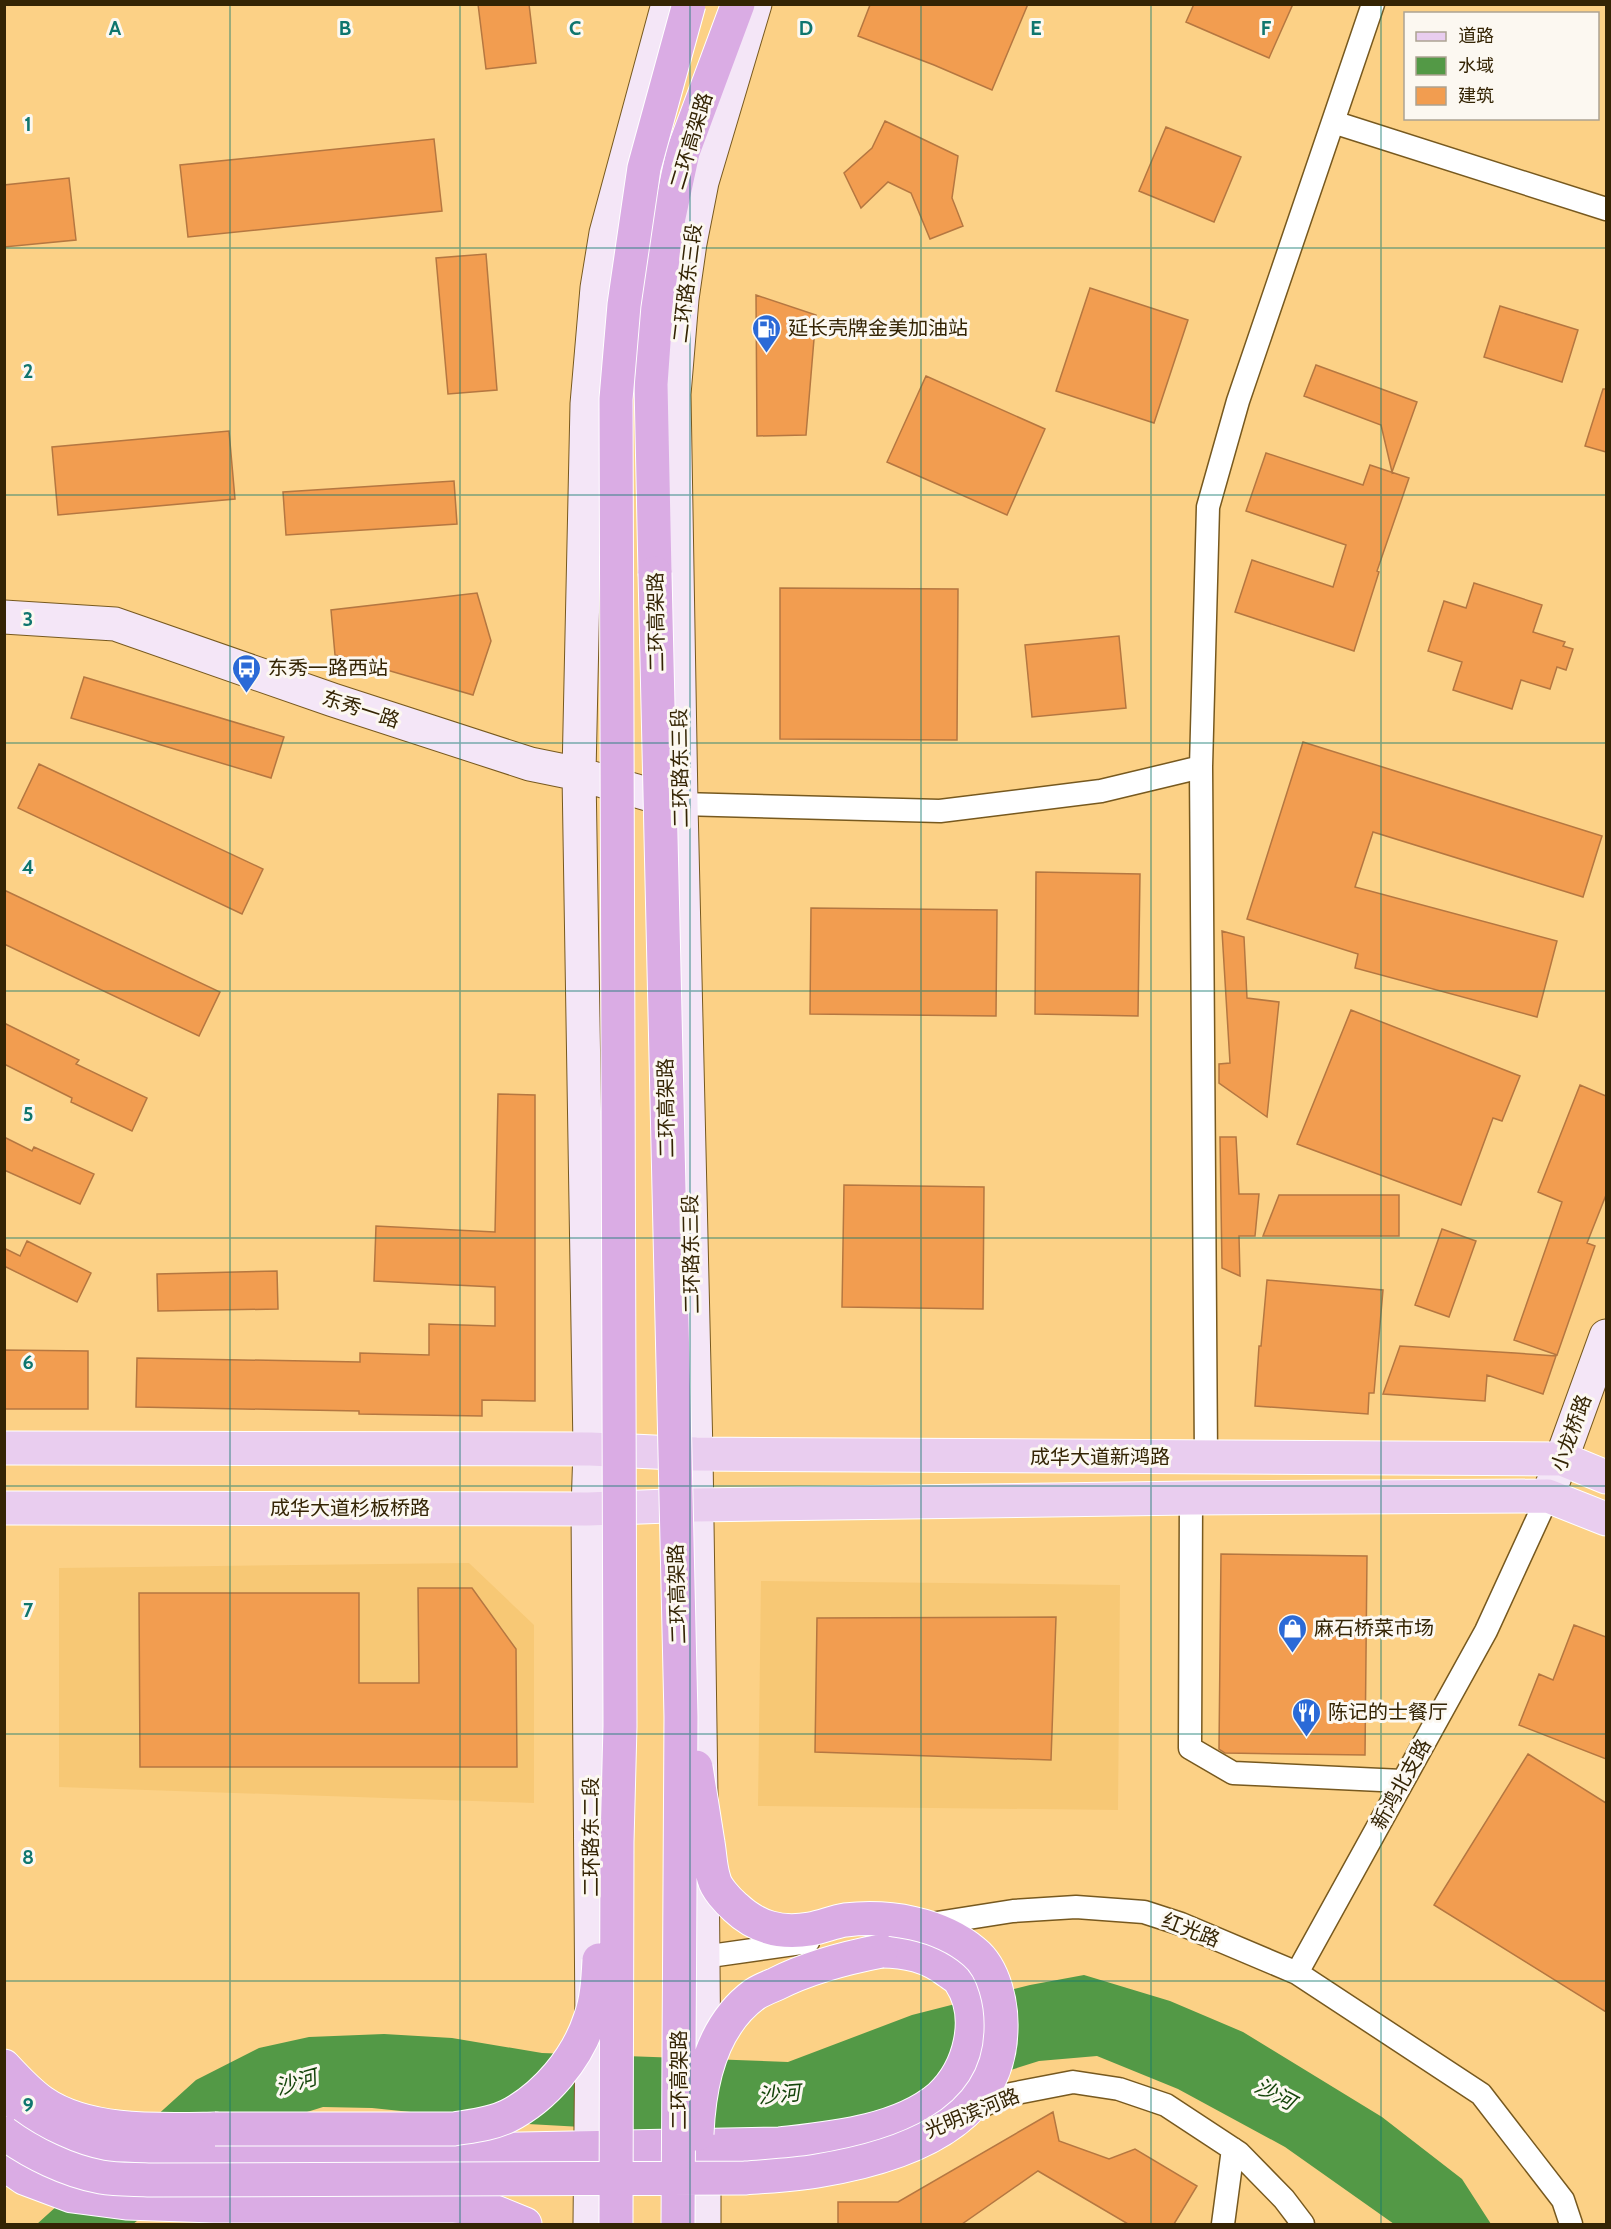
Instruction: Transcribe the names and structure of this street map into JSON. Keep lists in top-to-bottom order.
{
  "streets": {
    "highway": ["二环高架路"],
    "main road": [
      "二环路东三段",
      "东秀一路",
      "小龙桥路",
      "成华大道新鸿路",
      "成华大道杉板桥路",
      "二环路东二段"
    ],
    "street": ["新鸿北支路", "红光路", "光明滨河路"]
  },
  "crossings": [
    ["二环路东三段", "东秀一路"],
    ["二环路东三段", "成华大道新鸿路"],
    ["二环路东三段", "成华大道杉板桥路"],
    ["小龙桥路", "成华大道新鸿路"],
    ["小龙桥路", "新鸿北支路"],
    ["成华大道新鸿路", "成华大道杉板桥路"],
    ["成华大道新鸿路", "新鸿北支路"],
    ["成华大道新鸿路", "二环路东二段"],
    ["成华大道杉板桥路", "二环路东二段"],
    ["新鸿北支路", "红光路"]
  ],
  "water": ["沙河"],
  "places": {
    "fuel station": ["延长壳牌金美加油站"],
    "bus stop": ["东秀一路西站"],
    "shop": ["麻石桥菜市场"],
    "restaurant": ["陈记的士餐厅"]
  },
  "legend": ["道路", "水域", "建筑"],
  "grid": {
    "columns": [
      "A",
      "B",
      "C",
      "D",
      "E",
      "F"
    ],
    "rows": [
      "1",
      "2",
      "3",
      "4",
      "5",
      "6",
      "7",
      "8",
      "9"
    ]
  }
}
